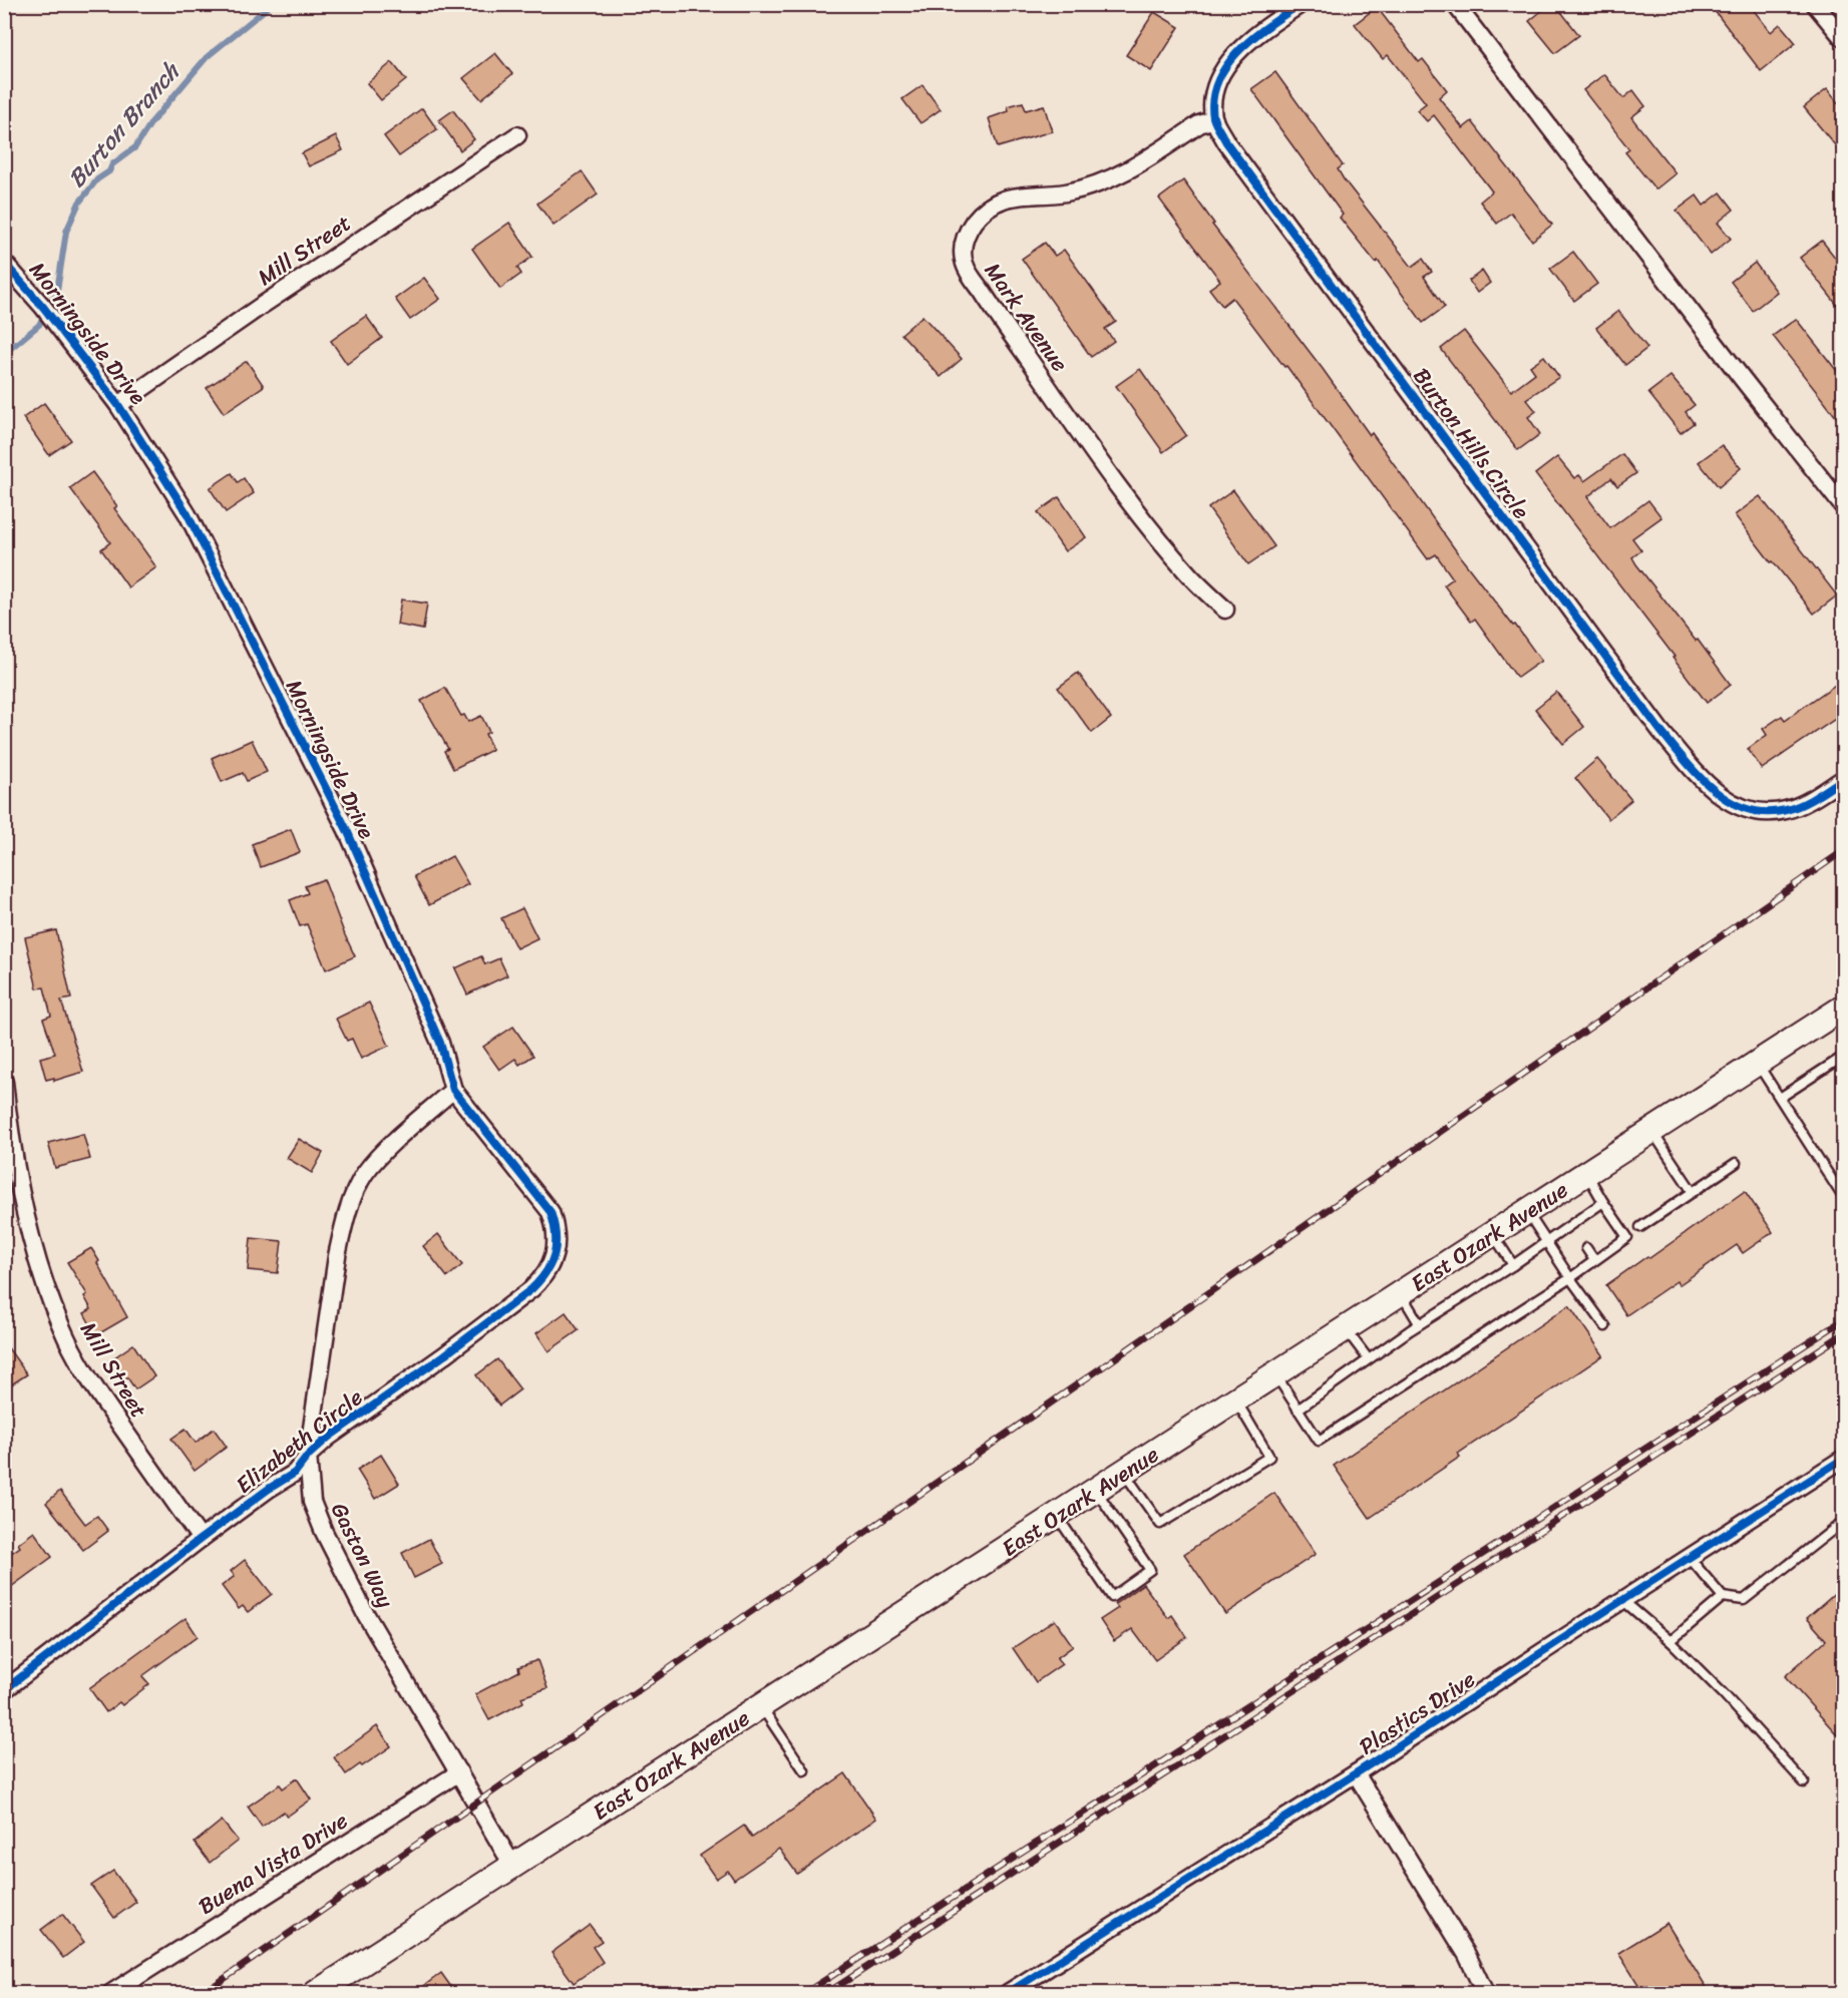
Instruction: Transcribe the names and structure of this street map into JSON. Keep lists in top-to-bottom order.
{
  "streets": {
    "main road": ["East Ozark Avenue"],
    "street": [
      "Mill Street",
      "Mark Avenue",
      "Morningside Drive",
      "Burton Hills Circle",
      "Elizabeth Circle",
      "Gaston Way",
      "Plastics Drive",
      "Buena Vista Drive"
    ]
  },
  "crossings": [
    ["Mill Street", "Morningside Drive"],
    ["Mill Street", "Elizabeth Circle"],
    ["Mark Avenue", "Burton Hills Circle"],
    ["Morningside Drive", "Elizabeth Circle"],
    ["Morningside Drive", "Gaston Way"],
    ["East Ozark Avenue", "Gaston Way"],
    ["Elizabeth Circle", "Gaston Way"],
    ["Gaston Way", "Buena Vista Drive"]
  ],
  "water": ["Burton Branch"]
}
